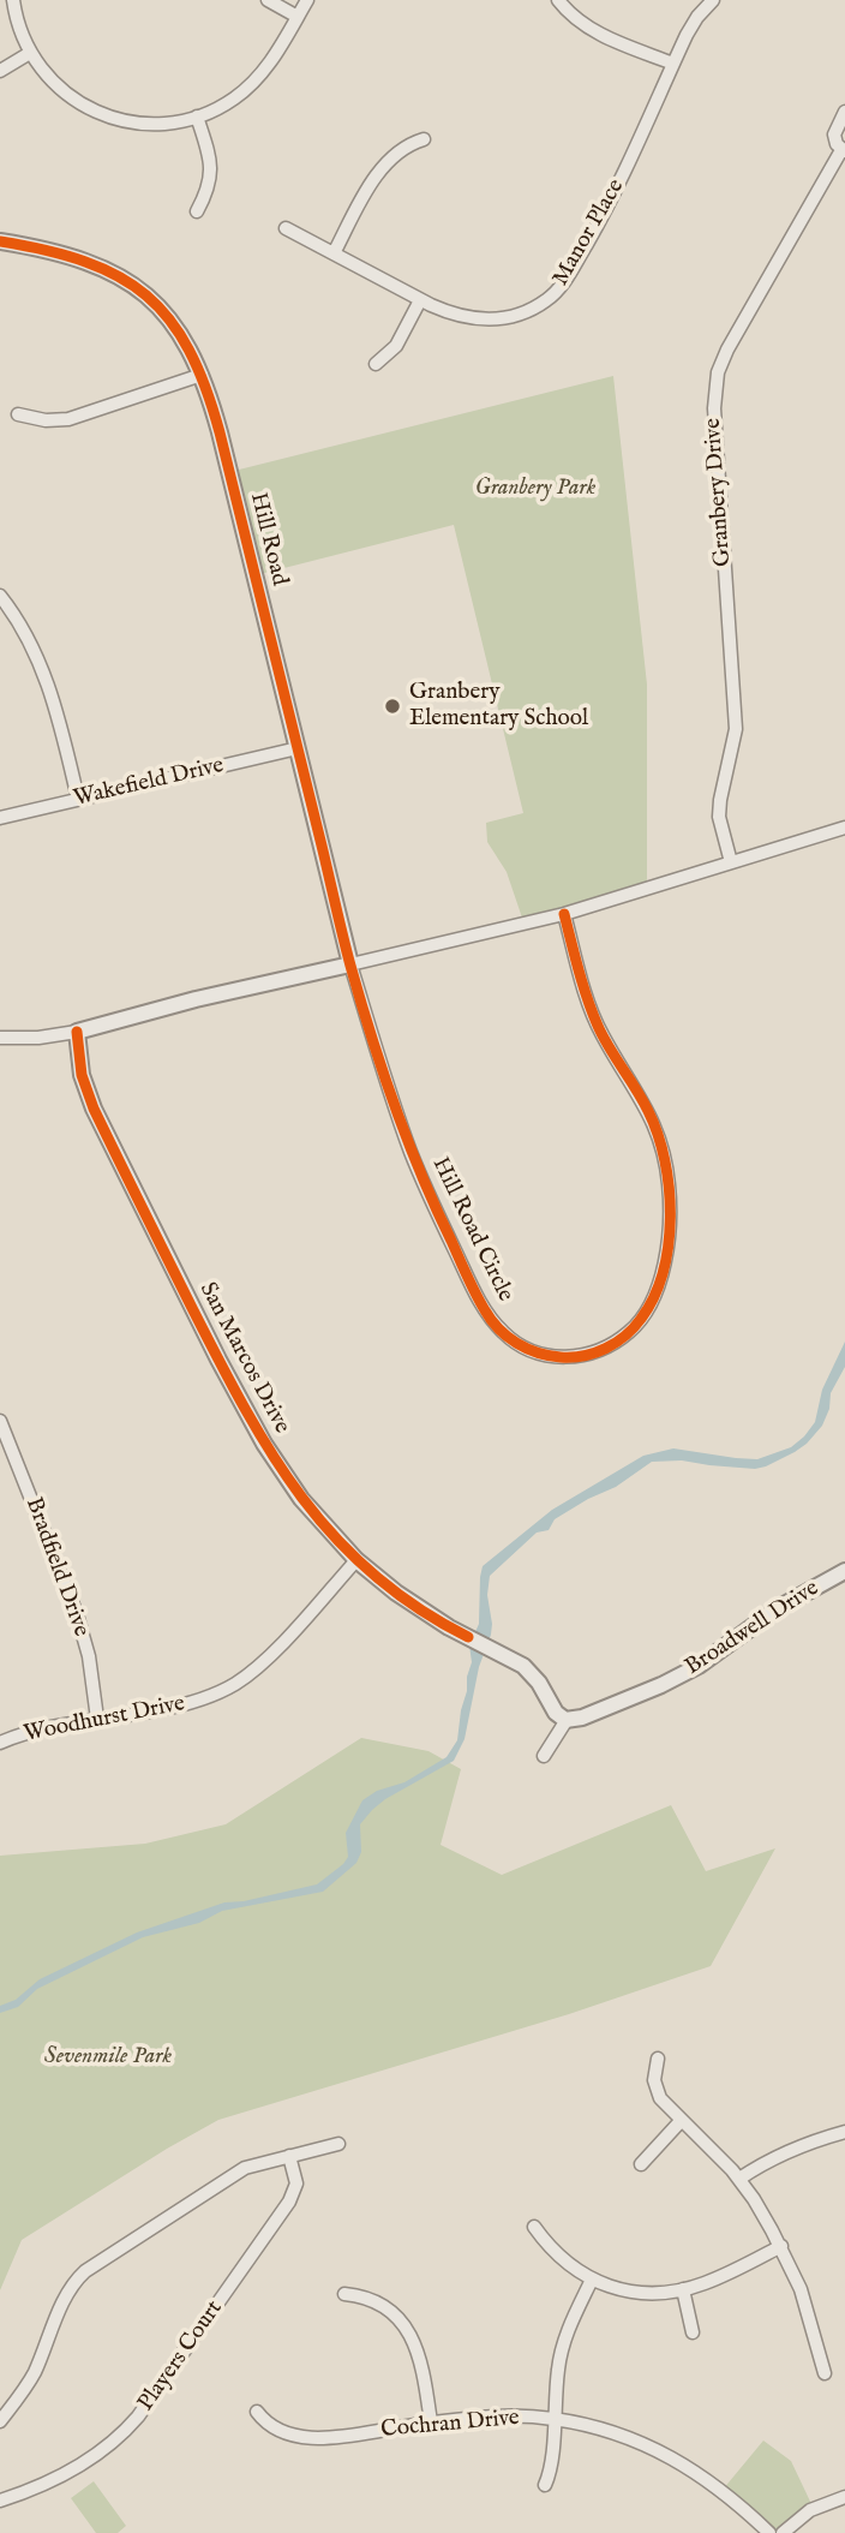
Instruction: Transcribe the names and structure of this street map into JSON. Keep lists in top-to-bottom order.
{
  "streets": {
    "street": [
      "Manor Place",
      "Granbery Drive",
      "Hill Road",
      "Wakefield Drive",
      "Hill Road Circle",
      "San Marcos Drive",
      "Bradfield Drive",
      "Broadwell Drive",
      "Woodhurst Drive",
      "Players Court",
      "Cochran Drive"
    ]
  },
  "crossings": [
    ["Hill Road", "Wakefield Drive"],
    ["Hill Road", "Hill Road Circle"],
    ["San Marcos Drive", "Broadwell Drive"],
    ["San Marcos Drive", "Woodhurst Drive"],
    ["Bradfield Drive", "Woodhurst Drive"]
  ],
  "parks": ["Granbery Park", "Sevenmile Park"],
  "places": ["Granbery Elementary School"]
}
